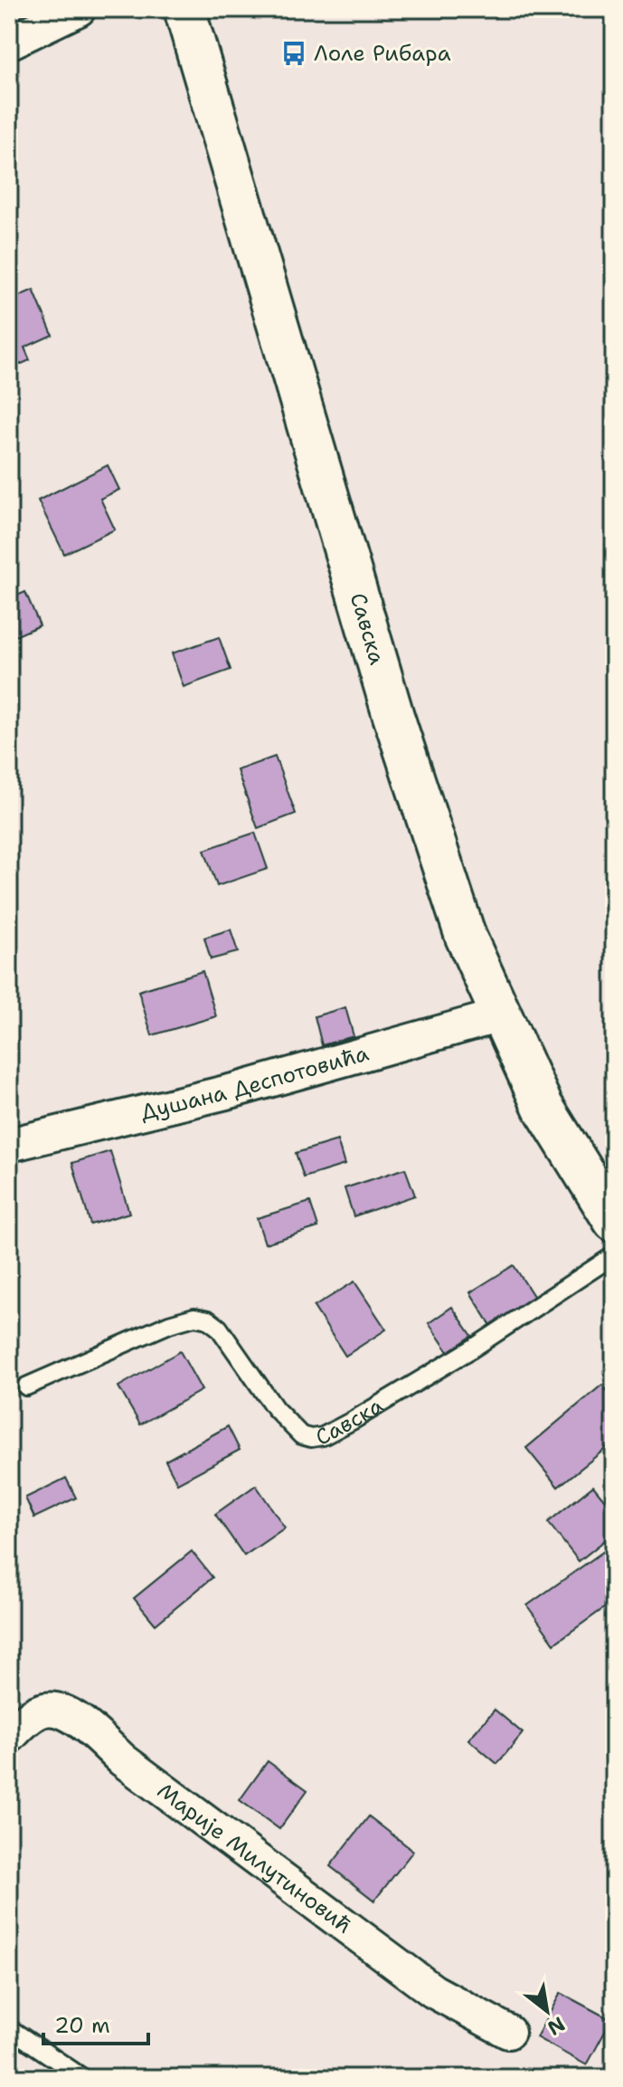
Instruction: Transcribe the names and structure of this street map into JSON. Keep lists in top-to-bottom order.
{
  "streets": {
    "street": ["Савска", "Душана Деспотовића", "Марије Милутиновић"]
  },
  "crossings": [
    ["Савска", "Душана Деспотовића"]
  ],
  "places": {
    "bus stop": ["Лоле Рибара"]
  },
  "scale_bar": "20 m",
  "north": "bottom right"
}
